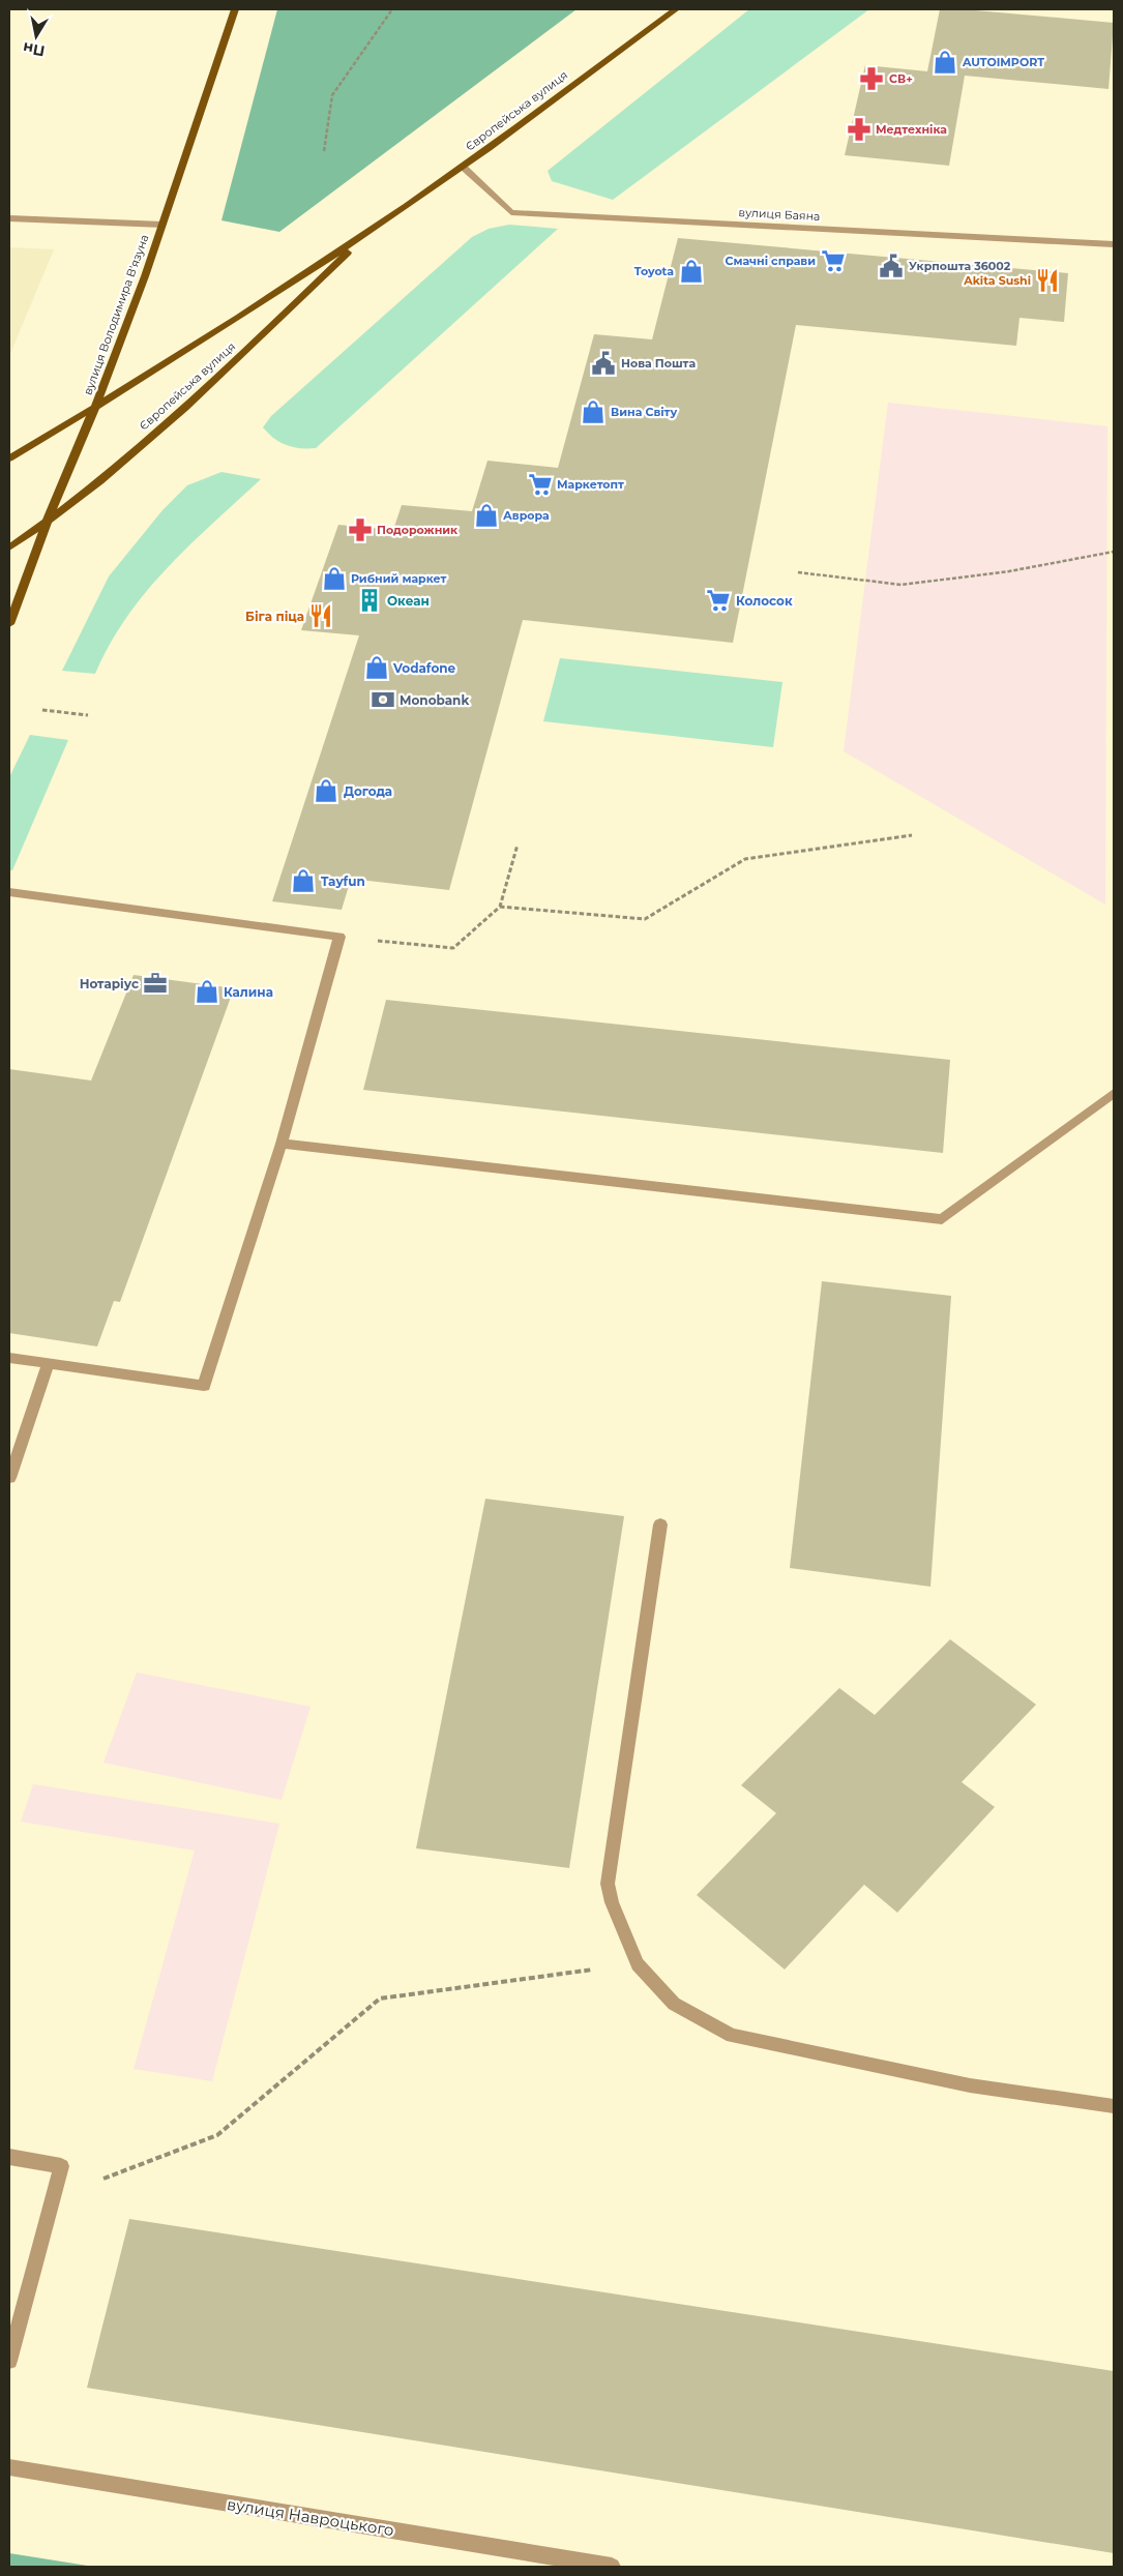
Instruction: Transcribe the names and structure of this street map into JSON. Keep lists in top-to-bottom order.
{
  "streets": {
    "main road": ["Європейська вулиця", "вулиця Володимира В'язуна"],
    "street": ["вулиця Баяна", "вулиця Навроцького"]
  },
  "crossings": [
    ["Європейська вулиця", "вулиця Баяна"],
    ["Європейська вулиця", "вулиця Володимира В'язуна"]
  ],
  "places": {
    "shop": [
      "AUTOIMPORT",
      "Toyota",
      "Вина Світу",
      "Аврора",
      "Рибний маркет",
      "Vodafone",
      "Догода",
      "Tayfun",
      "Калина"
    ],
    "pharmacy": ["СВ+", "Медтехніка", "Подорожник"],
    "supermarket": ["Смачні справи", "Маркетопт", "Колосок"],
    "public building": ["Укрпошта 36002", "Нова Пошта"],
    "restaurant": ["Akita Sushi", "Біга піца"],
    "building": ["Океан"],
    "bank": ["Monobank"],
    "office": ["Нотаріус"]
  },
  "north": "bottom"
}
